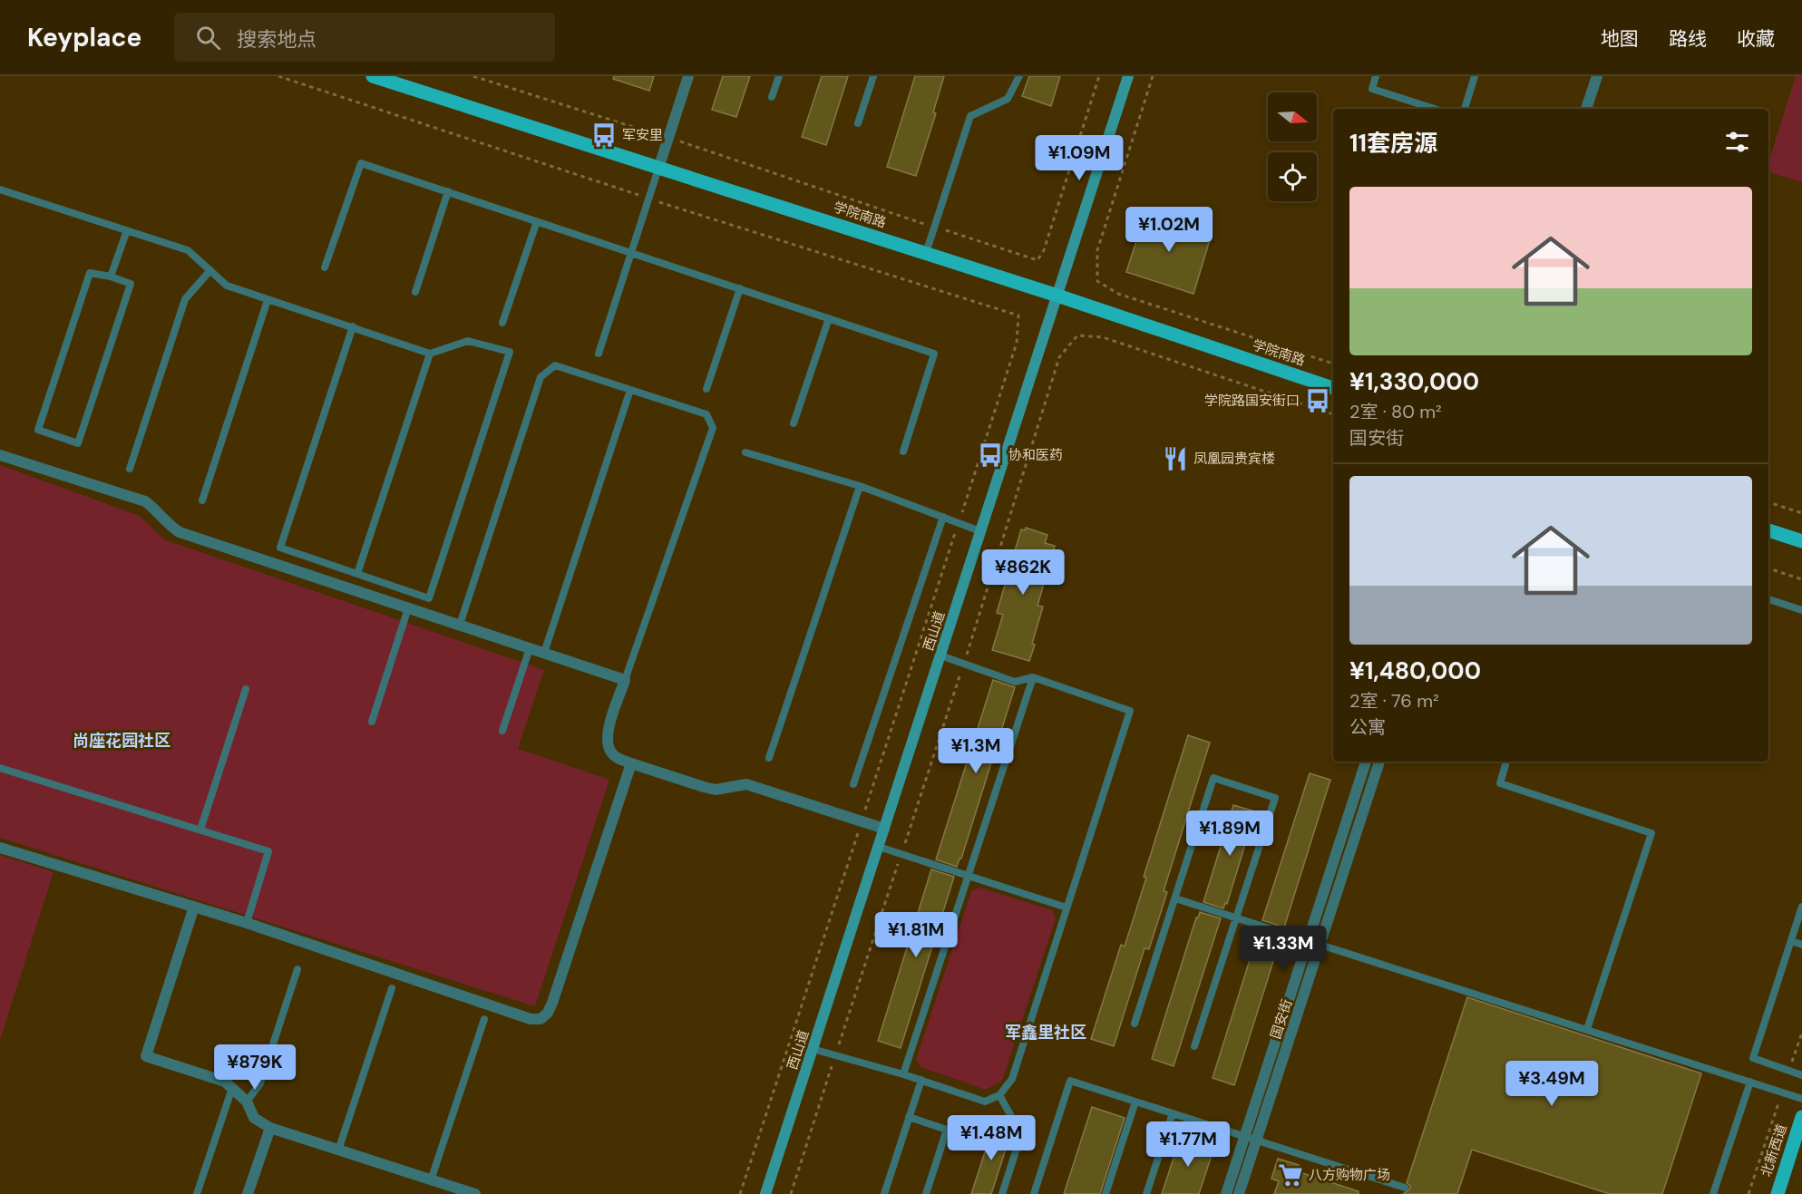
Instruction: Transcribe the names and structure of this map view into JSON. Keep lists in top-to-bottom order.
{
  "streets": {
    "main road": ["学院南路", "北新西道"],
    "street": ["西山道", "国安街"]
  },
  "crossings": [
    ["学院南路", "西山道"]
  ],
  "districts": ["尚座花园社区", "军鑫里社区"],
  "places": {
    "bus stop": ["军安里", "学院路国安街口", "协和医药"],
    "restaurant": ["凤凰园贵宾楼"],
    "supermarket": ["八方购物广场"]
  },
  "north": "right",
  "page": {
    "header": "Keyplace",
    "search": "搜索地点",
    "nav": ["地图", "路线", "收藏"],
    "heading": "11套房源",
    "price": [
      "¥1.09M",
      "¥1.02M",
      "¥862K",
      "¥1.3M",
      "¥1.89M",
      "¥1.81M",
      "¥1.33M",
      "¥879K",
      "¥3.49M",
      "¥1.48M",
      "¥1.77M"
    ],
    "list": [
      {
        "name": "¥1,330,000",
        "note": "2室 · 80 m² · 国安街"
      },
      {
        "name": "¥1,480,000",
        "note": "2室 · 76 m² · 公寓"
      }
    ]
  }
}
